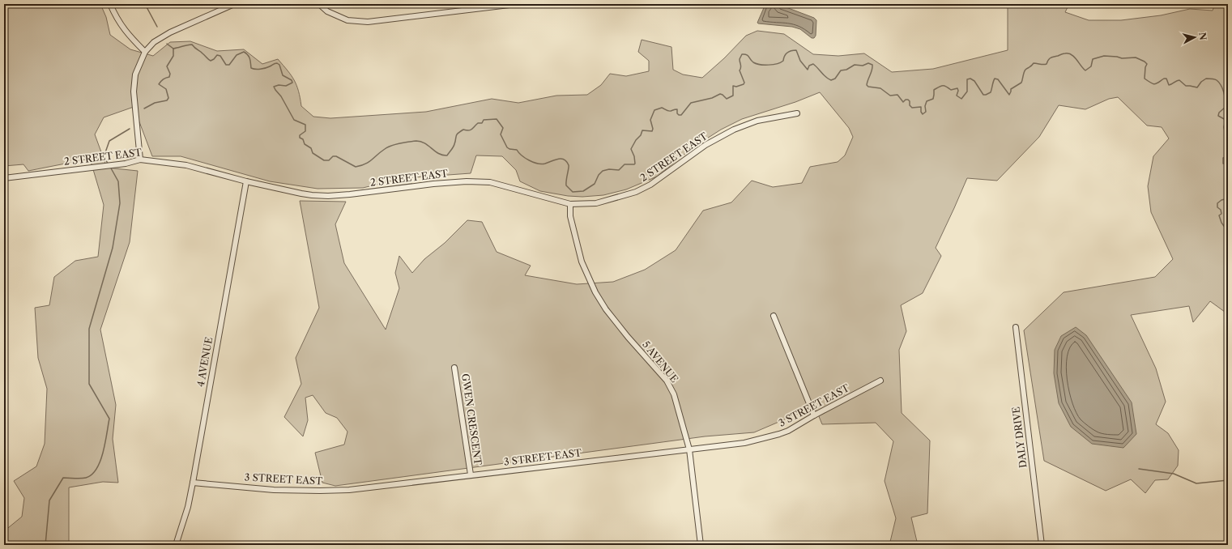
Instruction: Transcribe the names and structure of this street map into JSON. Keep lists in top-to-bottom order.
{
  "streets": {
    "street": [
      "2 STREET EAST",
      "4 AVENUE",
      "5 AVENUE",
      "3 STREET EAST",
      "GWEN CRESCENT",
      "DALY DRIVE"
    ]
  },
  "crossings": [
    ["2 STREET EAST", "4 AVENUE"],
    ["2 STREET EAST", "5 AVENUE"],
    ["4 AVENUE", "3 STREET EAST"],
    ["5 AVENUE", "3 STREET EAST"],
    ["3 STREET EAST", "GWEN CRESCENT"]
  ],
  "north": "right"
}
